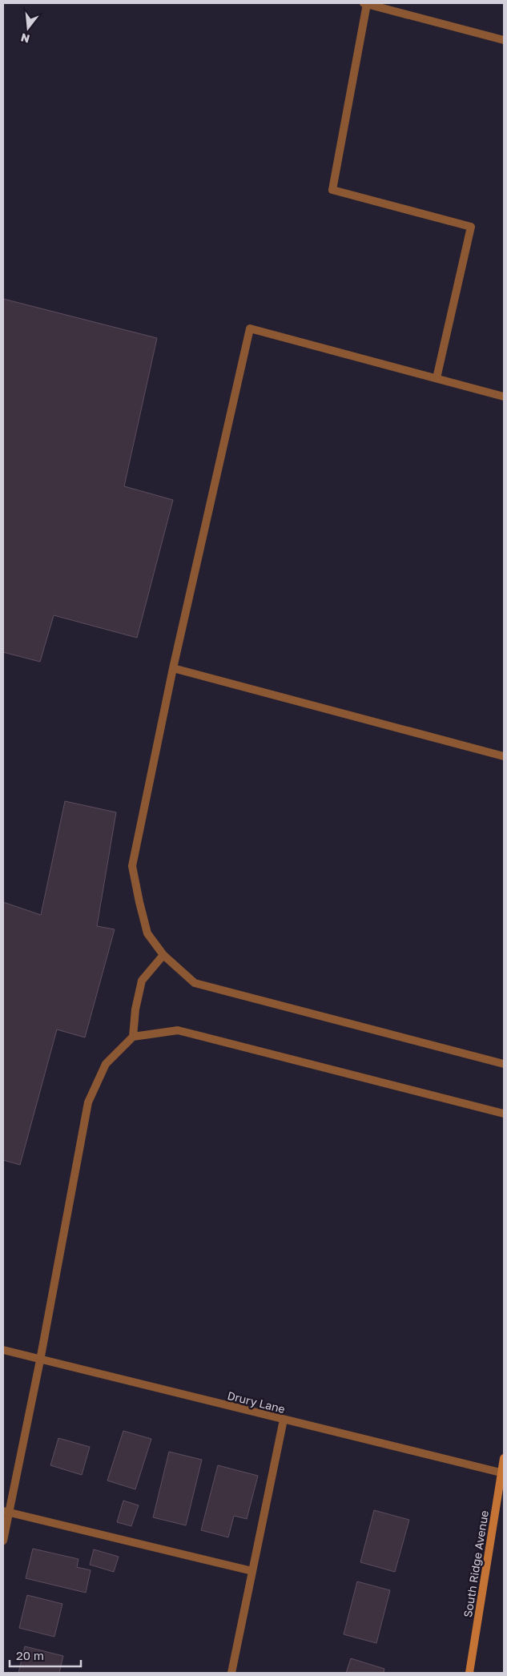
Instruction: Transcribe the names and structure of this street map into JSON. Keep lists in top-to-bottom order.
{
  "streets": {
    "street": ["Drury Lane", "South Ridge Avenue"]
  },
  "crossings": [
    ["Drury Lane", "South Ridge Avenue"]
  ],
  "scale_bar": "20 m",
  "north": "bottom"
}
